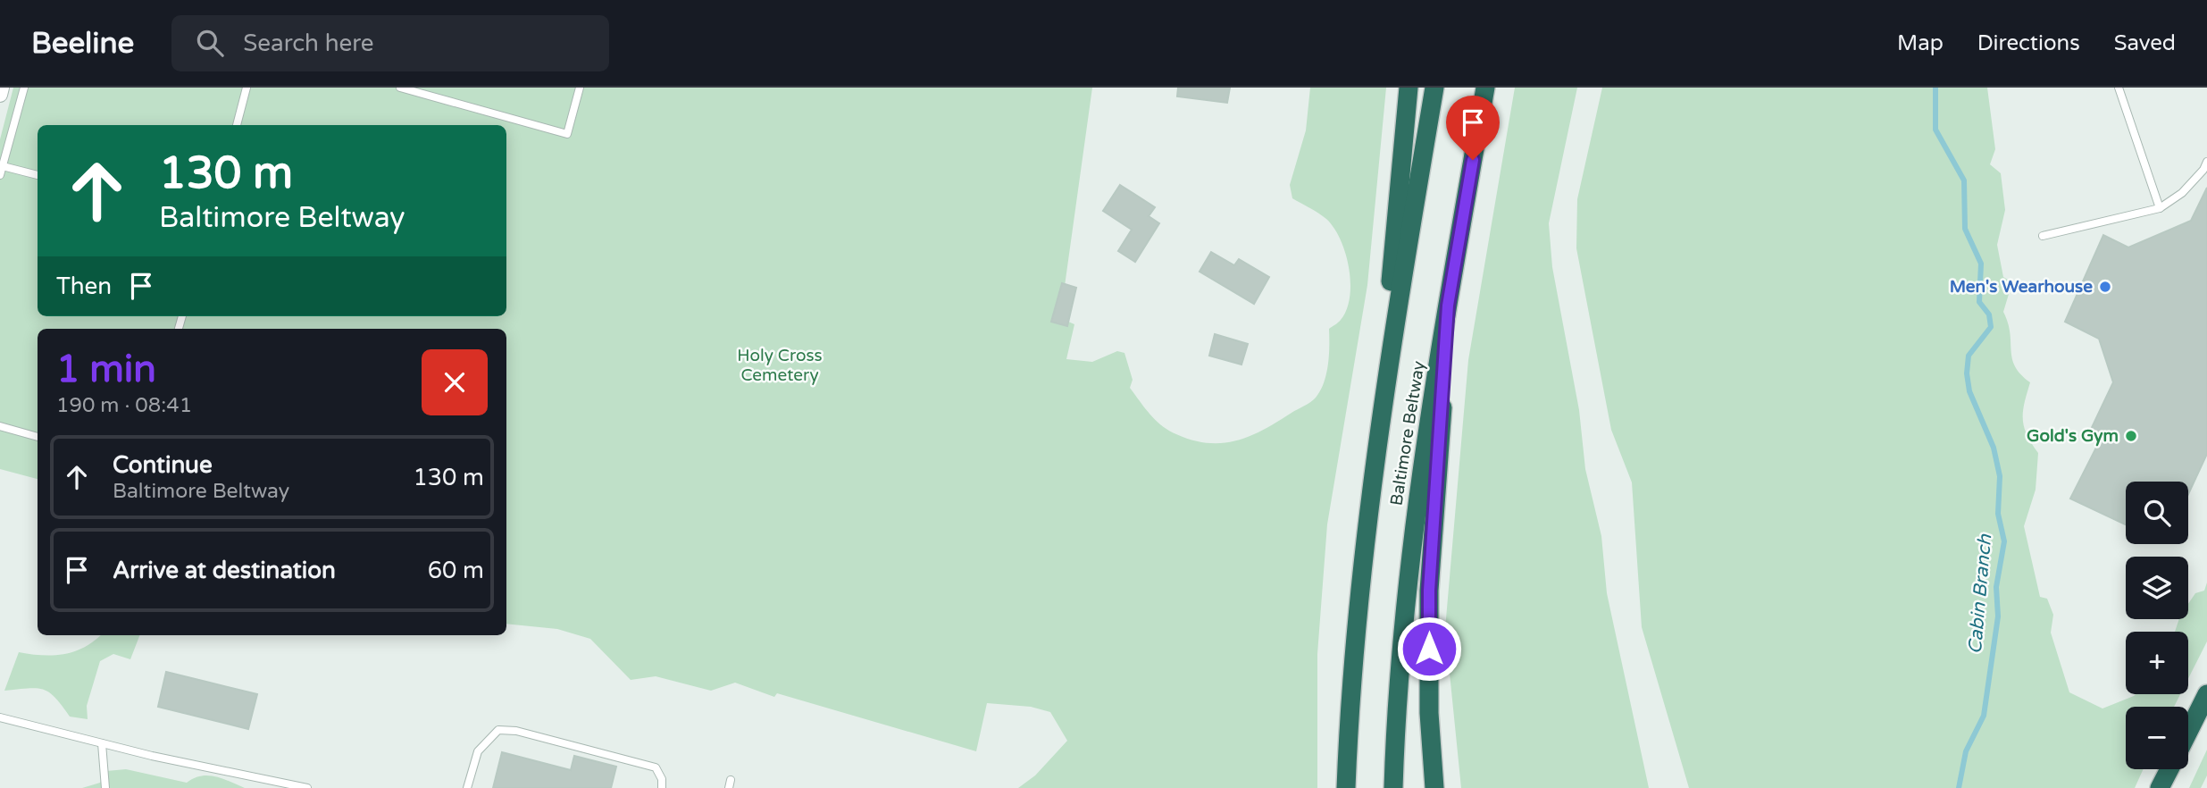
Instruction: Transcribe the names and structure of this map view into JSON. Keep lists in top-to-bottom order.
{
  "streets": {
    "highway": ["Baltimore Beltway"]
  },
  "water": ["Cabin Branch"],
  "parks": ["Holy Cross Cemetery"],
  "places": ["Men's Wearhouse", "Gold's Gym"],
  "page": {
    "header": "Beeline",
    "search": "Search here",
    "nav": ["Map", "Directions", "Saved"],
    "turn": ["130 m", "Baltimore Beltway"],
    "then": "Then",
    "heading": ["1 min", "190 m · 08:41"],
    "list": [
      {
        "name": "Continue",
        "note": "Baltimore Beltway",
        "value": "130 m"
      },
      {
        "name": "Arrive at destination",
        "value": "60 m"
      }
    ],
    "map_buttons": ["+", "−"]
  }
}
